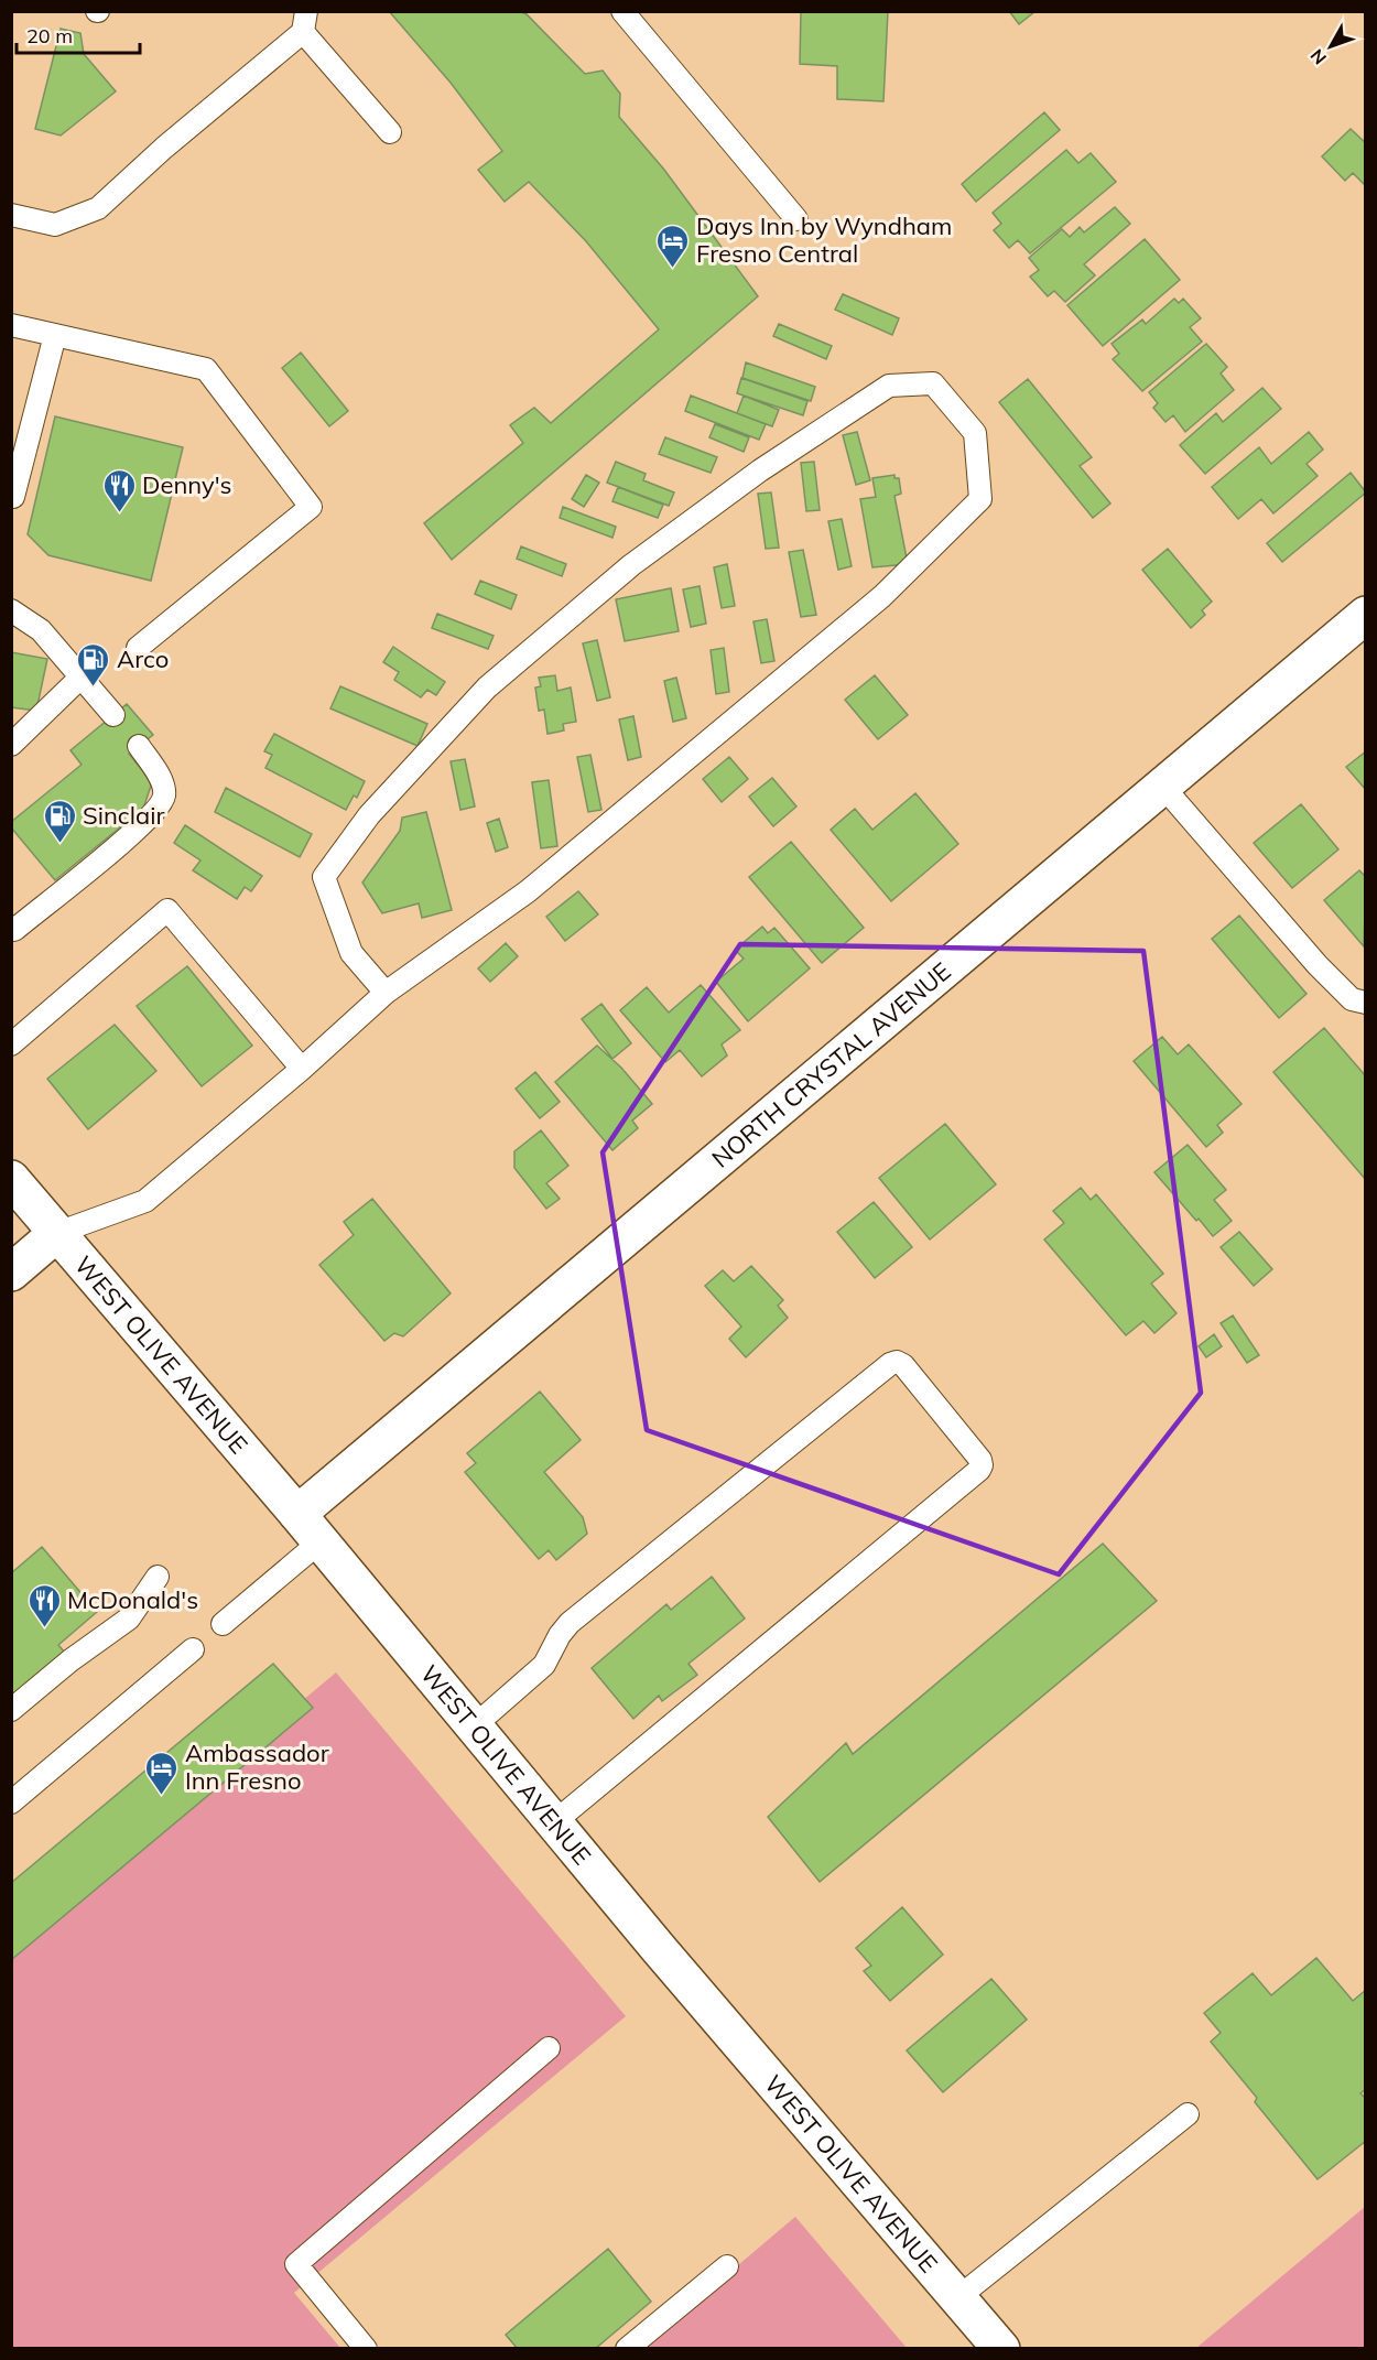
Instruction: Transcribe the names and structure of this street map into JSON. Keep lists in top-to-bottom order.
{
  "streets": {
    "main road": ["NORTH CRYSTAL AVENUE", "WEST OLIVE AVENUE"]
  },
  "crossings": [
    ["NORTH CRYSTAL AVENUE", "WEST OLIVE AVENUE"]
  ],
  "places": {
    "hotel": ["Days Inn by Wyndham Fresno Central", "Ambassador Inn Fresno"],
    "restaurant": ["Denny's", "McDonald's"],
    "fuel station": ["Arco", "Sinclair"]
  },
  "scale_bar": "20 m",
  "north": "bottom left"
}
